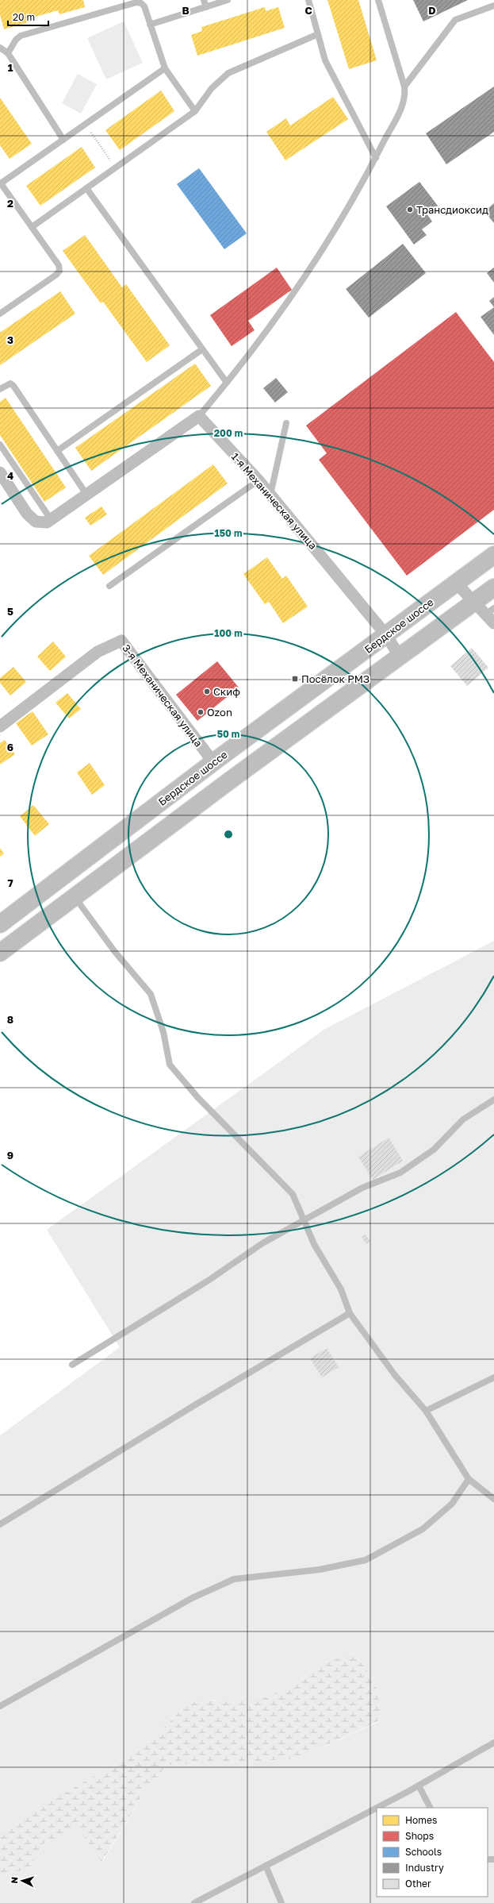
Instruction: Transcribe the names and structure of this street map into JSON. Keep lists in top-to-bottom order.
{
  "streets": {
    "highway": ["Бердское шоссе"],
    "street": ["1-я Механическая улица", "3-я Механическая улица"]
  },
  "crossings": [
    ["1-я Механическая улица", "Бердское шоссе"],
    ["Бердское шоссе", "3-я Механическая улица"]
  ],
  "places": {
    "other": ["Трансдиоксид", "Скиф", "Ozon"],
    "transit": ["Посёлок РМЗ"]
  },
  "legend": [
    "Homes",
    "Shops",
    "Schools",
    "Industry",
    "Other"
  ],
  "scale_bar": "20 m",
  "north": "left",
  "grid": {
    "columns": ["B", "C", "D"],
    "rows": [
      "1",
      "2",
      "3",
      "4",
      "5",
      "6",
      "7",
      "8",
      "9"
    ]
  },
  "rings": [
    "200 m",
    "150 m",
    "100 m",
    "50 m"
  ]
}
